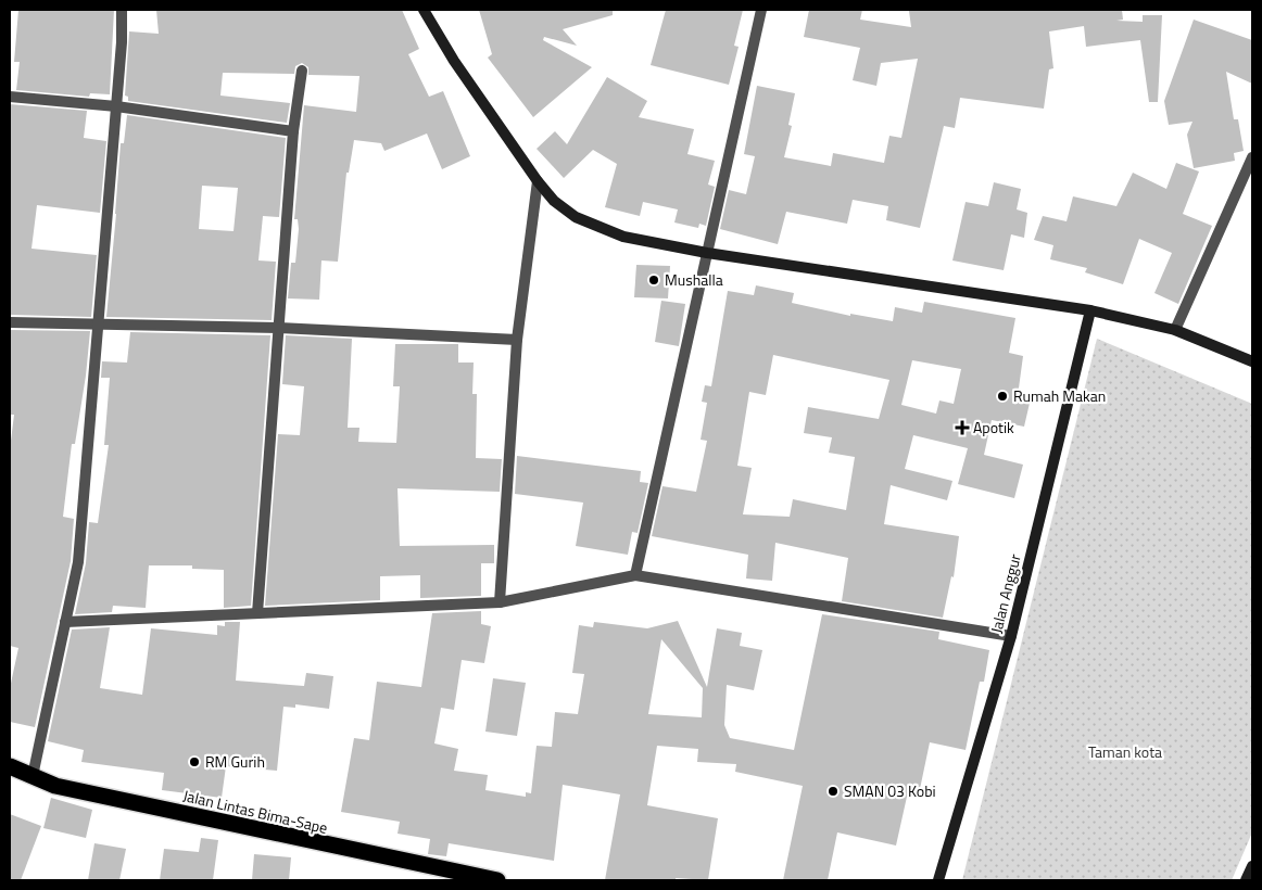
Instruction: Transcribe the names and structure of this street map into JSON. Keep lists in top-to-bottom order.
{
  "streets": {
    "highway": ["Jalan Lintas Bima-Sape"],
    "street": ["Jalan Anggur"]
  },
  "parks": ["Taman kota"],
  "places": {
    "other": [
      "Mushalla",
      "Rumah Makan",
      "RM Gurih",
      "SMAN 03 Kobi"
    ],
    "health": ["Apotik"]
  }
}
